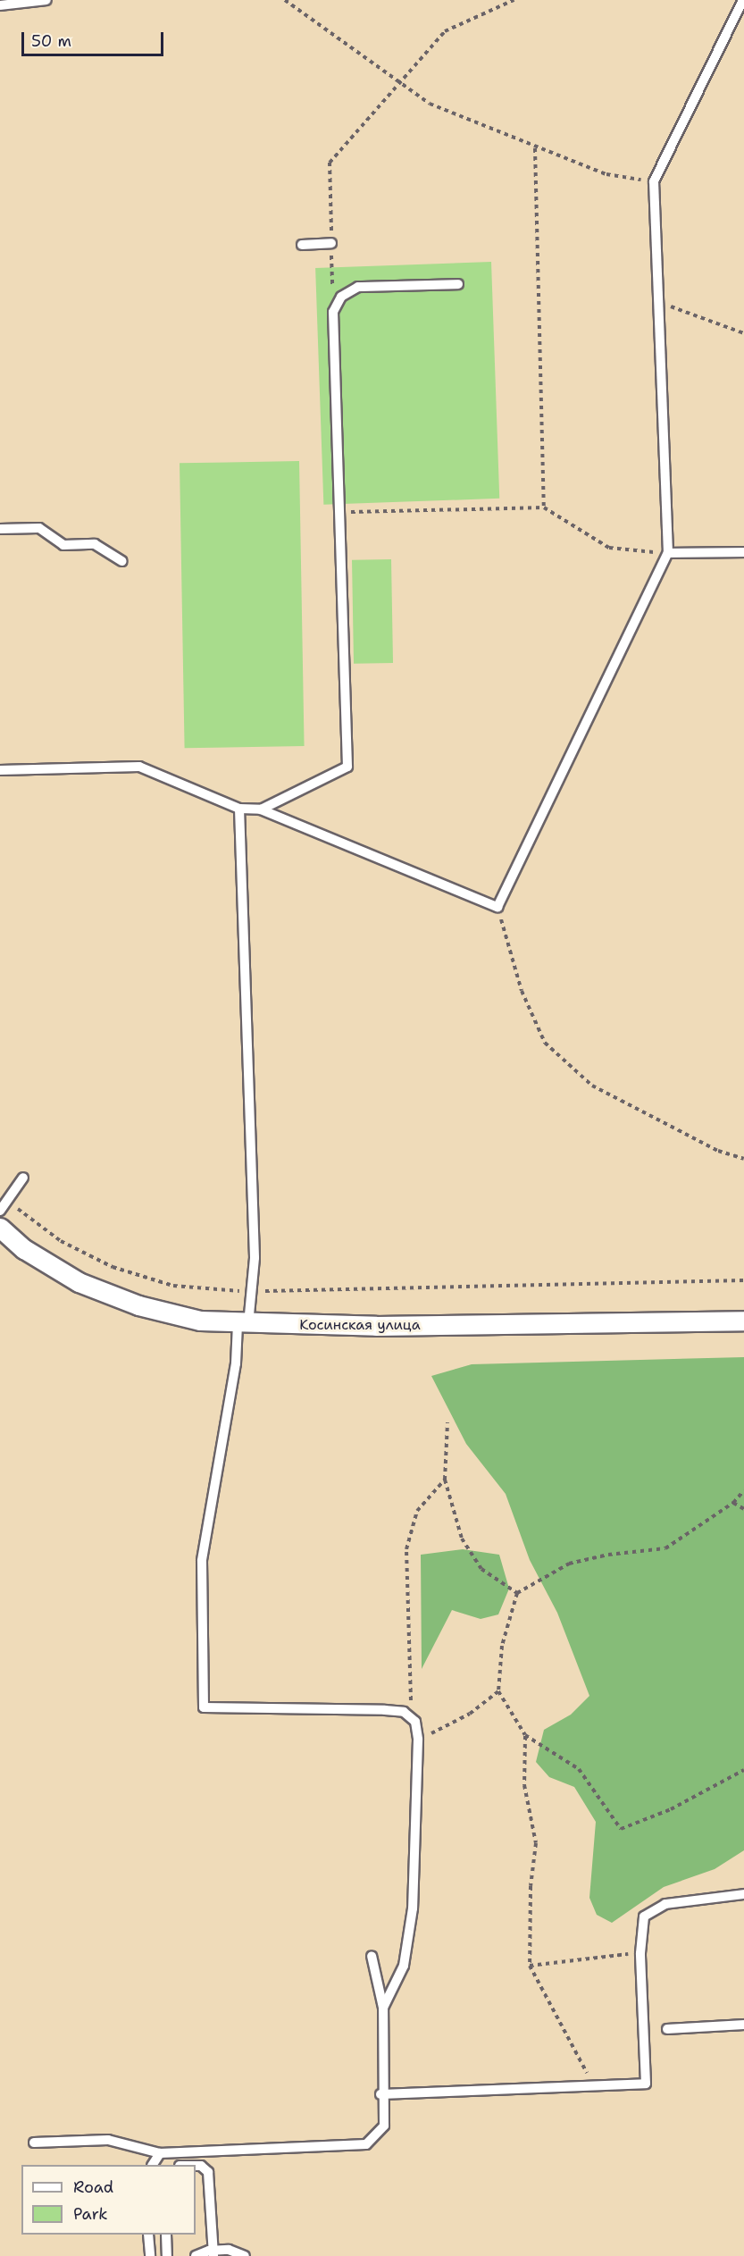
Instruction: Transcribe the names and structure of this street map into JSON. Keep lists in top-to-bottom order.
{
  "streets": {
    "street": ["Косинская улица"]
  },
  "legend": ["Road", "Park"],
  "scale_bar": "50 m"
}
